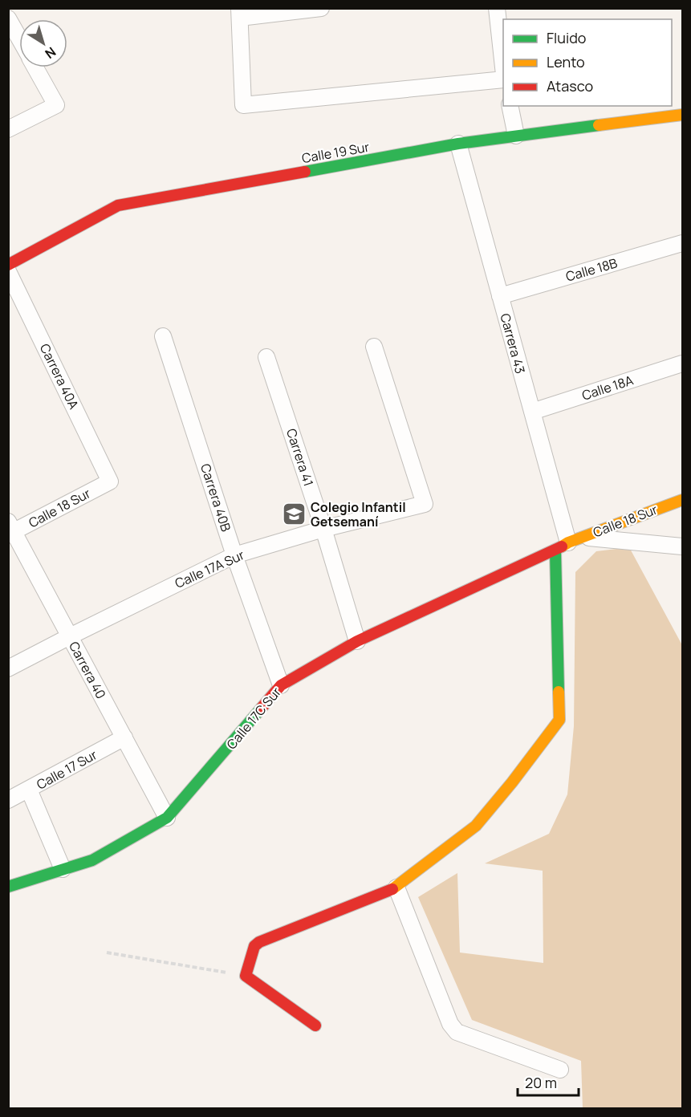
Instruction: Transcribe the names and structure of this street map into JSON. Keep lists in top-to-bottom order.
{
  "streets": {
    "street": [
      "Calle 19 Sur",
      "Calle 18B",
      "Carrera 43",
      "Carrera 40A",
      "Calle 18A",
      "Carrera 41",
      "Carrera 40B",
      "Calle 18 Sur",
      "Calle 17A Sur",
      "Carrera 40",
      "Calle 17C Sur",
      "Calle 17 Sur"
    ]
  },
  "crossings": [
    ["Calle 19 Sur", "Carrera 43"],
    ["Calle 18B", "Carrera 43"],
    ["Carrera 43", "Calle 18A"],
    ["Carrera 43", "Calle 18 Sur"],
    ["Carrera 43", "Calle 17C Sur"],
    ["Carrera 40A", "Calle 18 Sur"],
    ["Carrera 41", "Calle 17A Sur"],
    ["Carrera 41", "Calle 17C Sur"],
    ["Carrera 40B", "Calle 17A Sur"],
    ["Carrera 40B", "Calle 17C Sur"],
    ["Calle 18 Sur", "Carrera 40"],
    ["Calle 18 Sur", "Calle 17C Sur"],
    ["Calle 17A Sur", "Carrera 40"],
    ["Carrera 40", "Calle 17C Sur"],
    ["Carrera 40", "Calle 17 Sur"]
  ],
  "places": {
    "school or university": ["Colegio Infantil Getsemaní"]
  },
  "legend": ["Fluido", "Lento", "Atasco"],
  "scale_bar": "20 m",
  "north": "bottom right"
}
